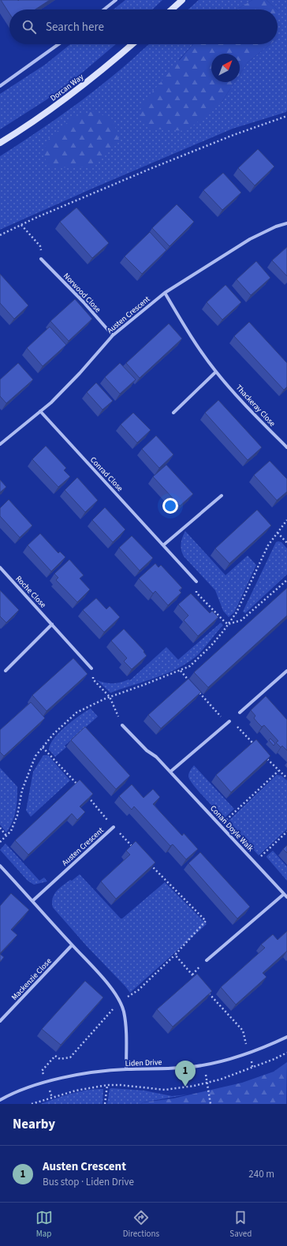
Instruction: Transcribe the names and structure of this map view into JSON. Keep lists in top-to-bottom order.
{
  "streets": {
    "main road": ["Dorcan Way"],
    "street": [
      "Norwood Close",
      "Austen Crescent",
      "Thackeray Close",
      "Conrad Close",
      "Roche Close",
      "Conan Doyle Walk",
      "Mackenzie Close",
      "Liden Drive"
    ]
  },
  "crossings": [
    ["Norwood Close", "Austen Crescent"],
    ["Austen Crescent", "Thackeray Close"],
    ["Austen Crescent", "Conrad Close"]
  ],
  "north": "top right",
  "page": {
    "search": "Search here",
    "pins": "1",
    "heading": "Nearby",
    "list": [
      {
        "mark": "1",
        "name": "Austen Crescent",
        "note": "Bus stop · Liden Drive",
        "value": "240 m"
      }
    ],
    "nav": ["Map", "Directions", "Saved"]
  }
}
